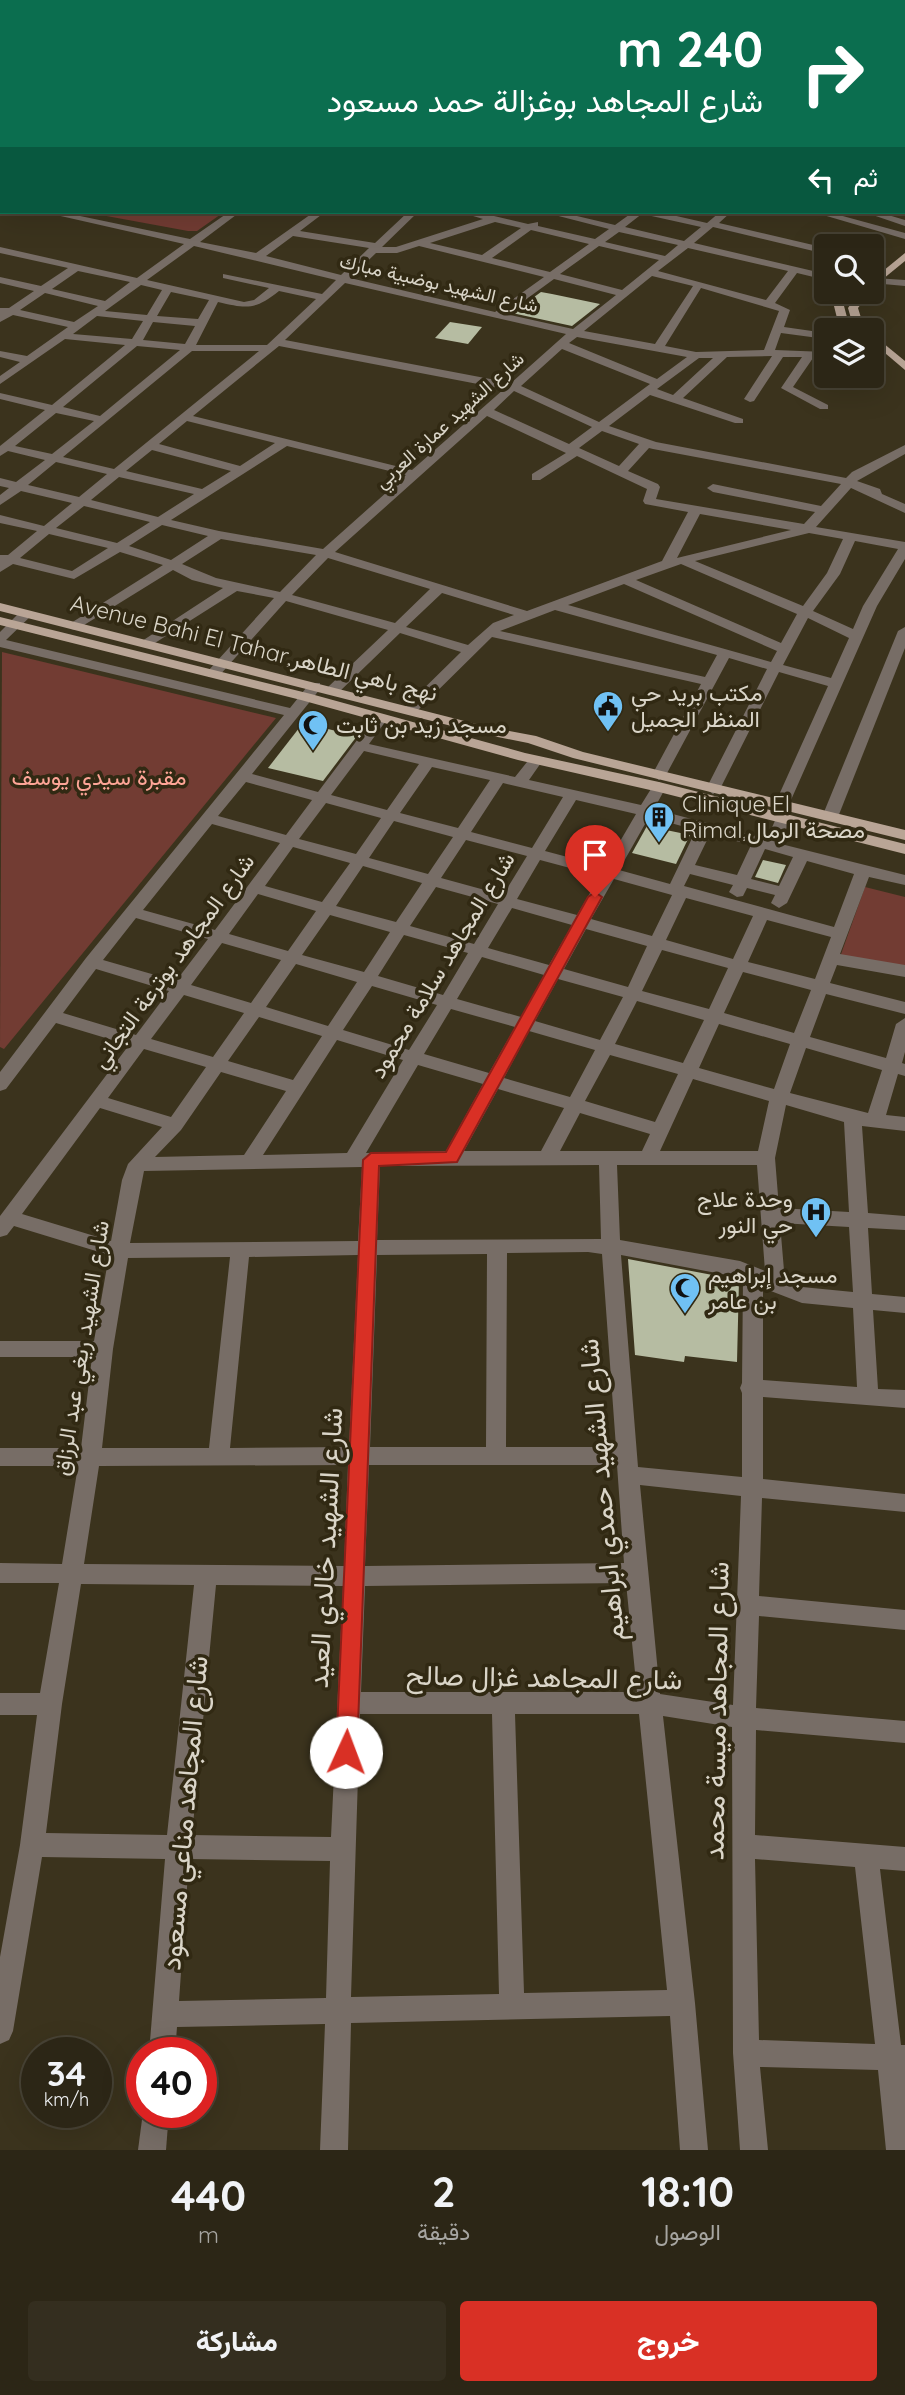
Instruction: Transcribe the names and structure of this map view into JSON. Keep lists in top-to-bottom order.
{
  "streets": {
    "main road": ["Avenue Bahi El Tahar,نهج باهي الطاهر"],
    "street": [
      "شارع الشهيد بوضبية مبارك",
      "شارع الشهيد عمارة العربي",
      "شارع المجاهد بوترعة التجاني",
      "شارع المجاهد سلامة محمود",
      "شارع الشهيد ريغي عبد الرزاق",
      "شارع الشهيد حمدي ابراهيم",
      "شارع الشهيد خالدي العيد",
      "شارع المجاهد غزال صالح",
      "شارع المجاهد ميسة محمد",
      "شارع المجاهد مناعي مسعود"
    ]
  },
  "crossings": [
    ["شارع الشهيد بوضبية مبارك", "شارع الشهيد عمارة العربي"],
    ["شارع الشهيد عمارة العربي", "Avenue Bahi El Tahar,نهج باهي الطاهر"],
    ["Avenue Bahi El Tahar,نهج باهي الطاهر", "شارع المجاهد بوترعة التجاني"],
    ["شارع المجاهد سلامة محمود", "شارع الشهيد خالدي العيد"],
    ["شارع الشهيد حمدي ابراهيم", "شارع المجاهد غزال صالح"],
    ["شارع الشهيد خالدي العيد", "شارع المجاهد غزال صالح"],
    ["شارع المجاهد غزال صالح", "شارع المجاهد ميسة محمد"]
  ],
  "parks": ["مقبرة سيدي يوسف"],
  "places": {
    "public building": ["مكتب بريد حي المنظر الجميل"],
    "mosque": ["مسجد زيد بن ثابت", "مسجد إبراهيم بن عامر"],
    "building": ["Clinique El Rimal,مصحة الرمال"],
    "hospital": ["وحدة علاج حي النور"]
  },
  "page": {
    "turn": ["240 m", "شارع المجاهد بوغزالة حمد مسعود"],
    "then": "ثم",
    "speed": "34 km/h",
    "limit": "40",
    "eta": [
      "18:10",
      "الوصول",
      "2",
      "دقيقة",
      "440",
      "m"
    ],
    "buttons": ["خروج", "مشاركة"]
  }
}
